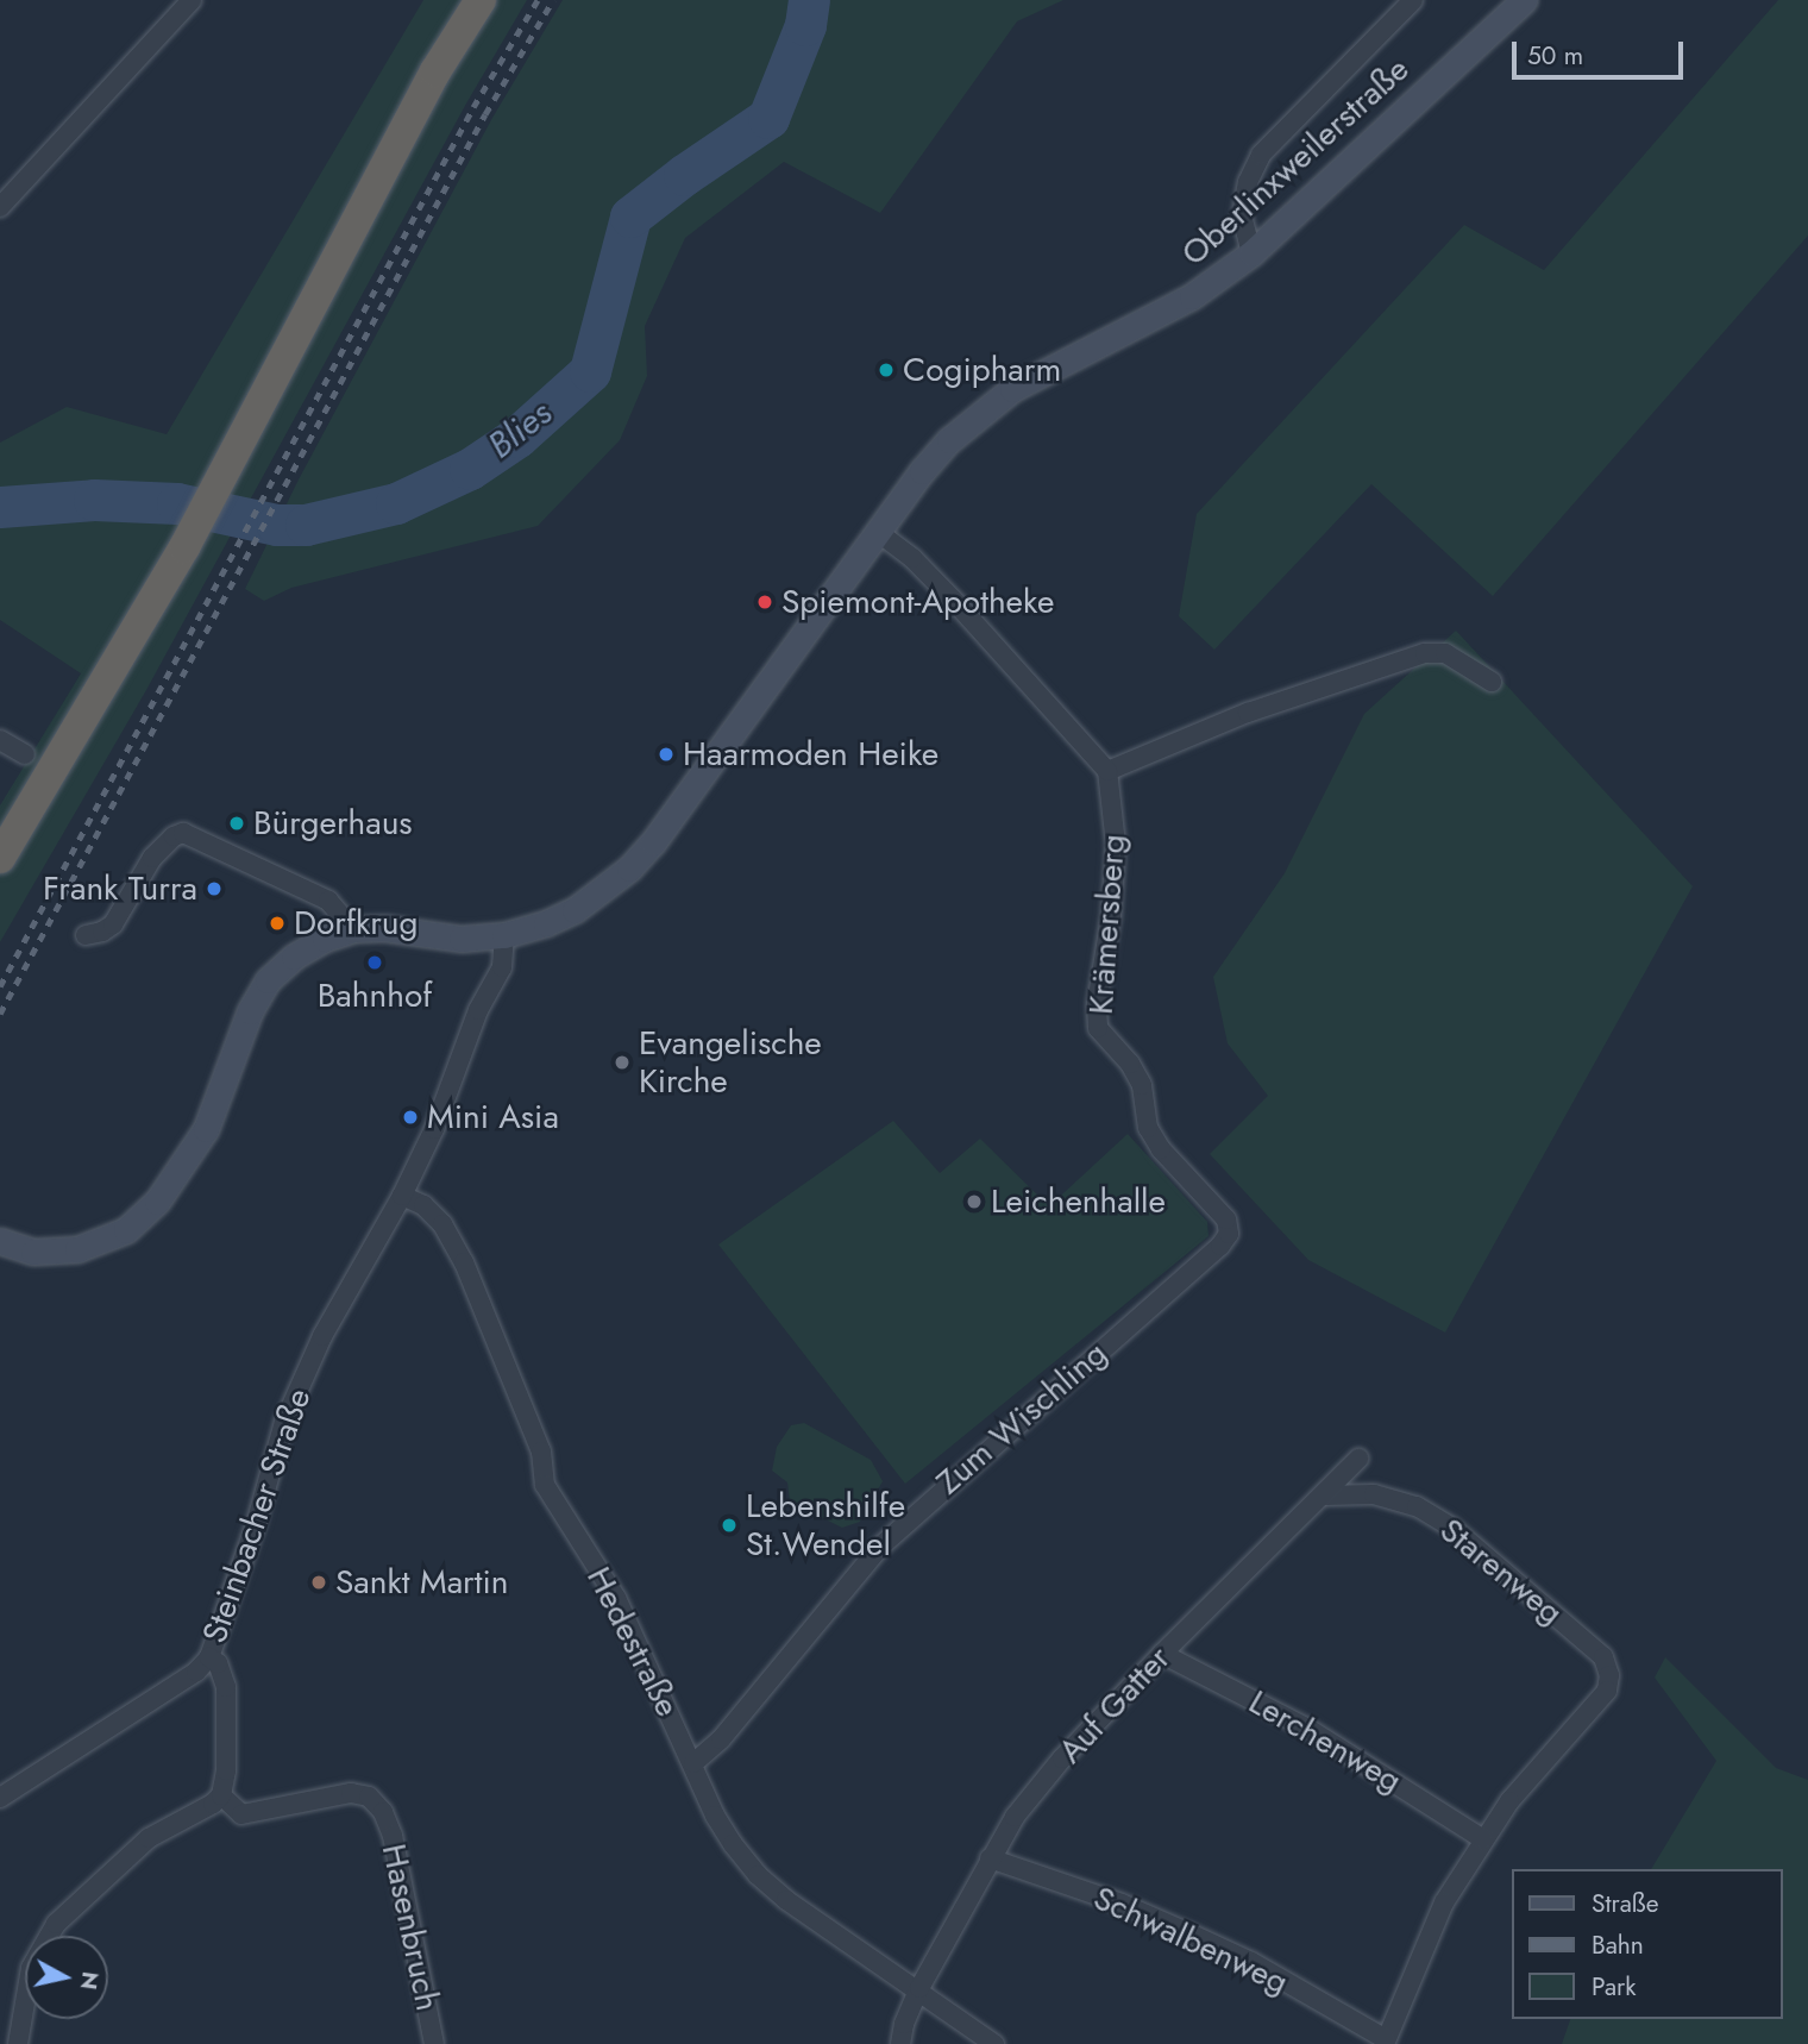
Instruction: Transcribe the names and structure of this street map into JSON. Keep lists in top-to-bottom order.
{
  "streets": {
    "main road": ["Oberlinxweilerstraße"],
    "street": [
      "Krämersberg",
      "Zum Wischling",
      "Steinbacher Straße",
      "Starenweg",
      "Hedestraße",
      "Auf Gatter",
      "Lerchenweg",
      "Hasenbruch",
      "Schwalbenweg"
    ]
  },
  "crossings": [
    ["Oberlinxweilerstraße", "Steinbacher Straße"],
    ["Krämersberg", "Zum Wischling"],
    ["Zum Wischling", "Hedestraße"],
    ["Steinbacher Straße", "Hedestraße"],
    ["Starenweg", "Auf Gatter"],
    ["Starenweg", "Lerchenweg"],
    ["Hedestraße", "Auf Gatter"],
    ["Auf Gatter", "Lerchenweg"],
    ["Auf Gatter", "Schwalbenweg"]
  ],
  "water": ["Blies"],
  "places": [
    "Cogipharm",
    "Spiemont-Apotheke",
    "Haarmoden Heike",
    "Bürgerhaus",
    "Frank Turra",
    "Dorfkrug",
    "Bahnhof",
    "Evangelische Kirche",
    "Mini Asia",
    "Leichenhalle",
    "Lebenshilfe St.Wendel",
    "Sankt Martin"
  ],
  "legend": ["Straße", "Bahn", "Park"],
  "scale_bar": "50 m",
  "north": "right"
}
